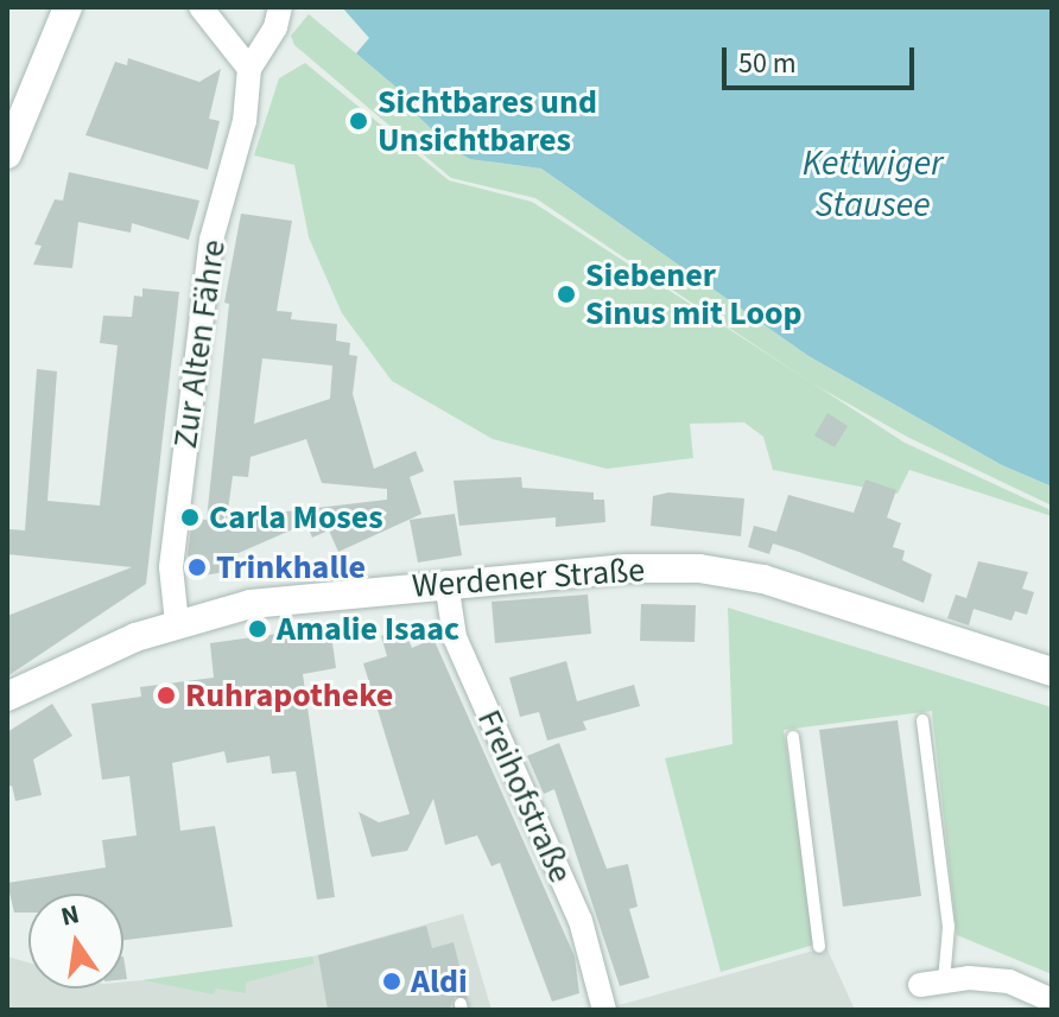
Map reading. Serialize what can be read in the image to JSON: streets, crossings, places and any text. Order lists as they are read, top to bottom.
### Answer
{
  "streets": {
    "main road": ["Werdener Straße"],
    "street": ["Zur Alten Fähre", "Freihofstraße"]
  },
  "crossings": [
    ["Zur Alten Fähre", "Werdener Straße"],
    ["Werdener Straße", "Freihofstraße"]
  ],
  "water": ["Kettwiger Stausee"],
  "places": [
    "Sichtbares und Unsichtbares",
    "Siebener Sinus mit Loop",
    "Carla Moses",
    "Trinkhalle",
    "Amalie Isaac",
    "Ruhrapotheke",
    "Aldi"
  ],
  "scale_bar": "50 m",
  "north": "top"
}
